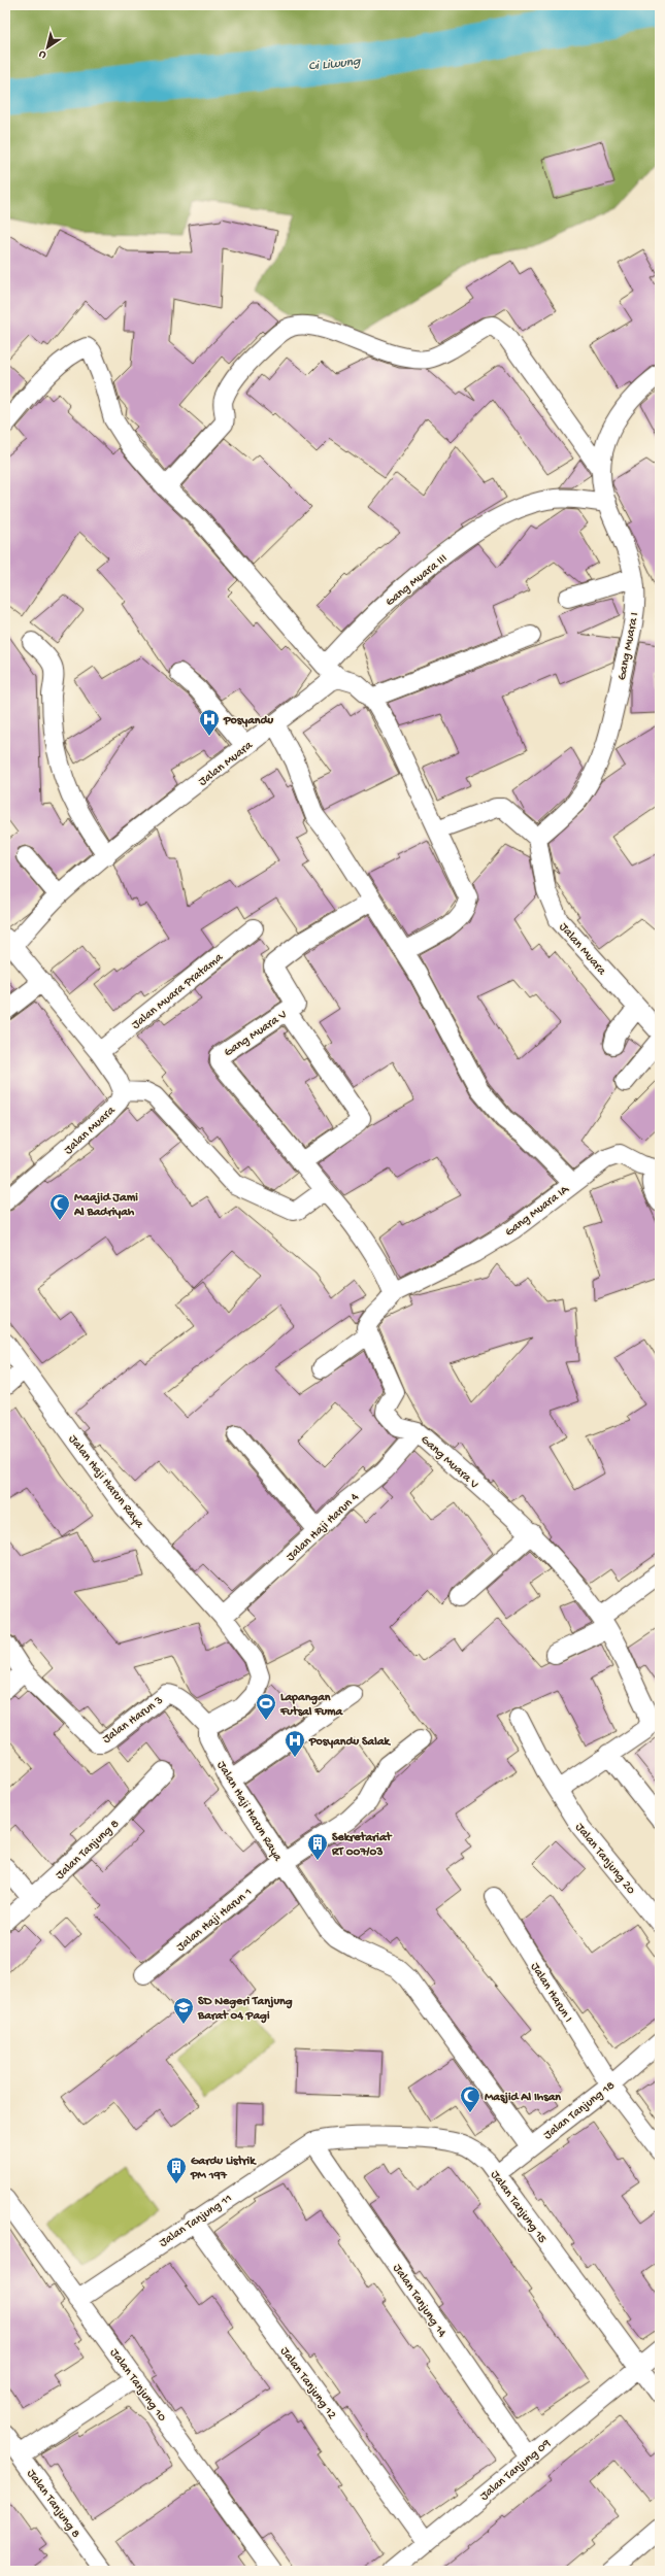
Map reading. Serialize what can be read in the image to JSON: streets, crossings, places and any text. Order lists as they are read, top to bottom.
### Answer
{
  "streets": {
    "street": [
      "Gang Muara III",
      "Gang Muara I",
      "Jalan Muara",
      "Jalan Muara Pratama",
      "Gang Muara V",
      "Gang Muara IA",
      "Jalan Haji Harun Raya",
      "Jalan Haji Harun 4",
      "Jalan Harun 3",
      "Jalan Tanjung 8",
      "Jalan Tanjung 20",
      "Jalan Haji Harun 1",
      "Jalan Harun I",
      "Jalan Tanjung 18",
      "Jalan Tanjung 15",
      "Jalan Tanjung 11",
      "Jalan Tanjung 14",
      "Jalan Tanjung 12",
      "Jalan Tanjung 10",
      "Jalan Tanjung 09"
    ]
  },
  "crossings": [
    ["Gang Muara III", "Gang Muara I"],
    ["Gang Muara I", "Jalan Muara"],
    ["Jalan Muara", "Jalan Muara Pratama"],
    ["Gang Muara V", "Gang Muara IA"],
    ["Gang Muara V", "Jalan Haji Harun 4"],
    ["Jalan Haji Harun Raya", "Jalan Haji Harun 4"],
    ["Jalan Haji Harun Raya", "Jalan Harun 3"],
    ["Jalan Haji Harun Raya", "Jalan Haji Harun 1"],
    ["Jalan Haji Harun Raya", "Jalan Tanjung 18"],
    ["Jalan Harun I", "Jalan Tanjung 18"],
    ["Jalan Tanjung 18", "Jalan Tanjung 15"],
    ["Jalan Tanjung 15", "Jalan Tanjung 11"],
    ["Jalan Tanjung 15", "Jalan Tanjung 14"],
    ["Jalan Tanjung 15", "Jalan Tanjung 09"],
    ["Jalan Tanjung 11", "Jalan Tanjung 14"],
    ["Jalan Tanjung 11", "Jalan Tanjung 12"],
    ["Jalan Tanjung 11", "Jalan Tanjung 10"],
    ["Jalan Tanjung 14", "Jalan Tanjung 09"],
    ["Jalan Tanjung 12", "Jalan Tanjung 09"]
  ],
  "water": ["Ci Liwung"],
  "places": {
    "hospital": ["Posyandu", "Posyandu Salak"],
    "mosque": ["Maajid Jami Al Badriyah", "Masjid Al Ihsan"],
    "sports": ["Lapangan Futsal Fuma"],
    "building": ["Sekretariat RT 007/03", "Gardu Listrik PM 197"],
    "school or university": ["SD Negeri Tanjung Barat 04 Pagi"]
  },
  "north": "bottom left"
}
